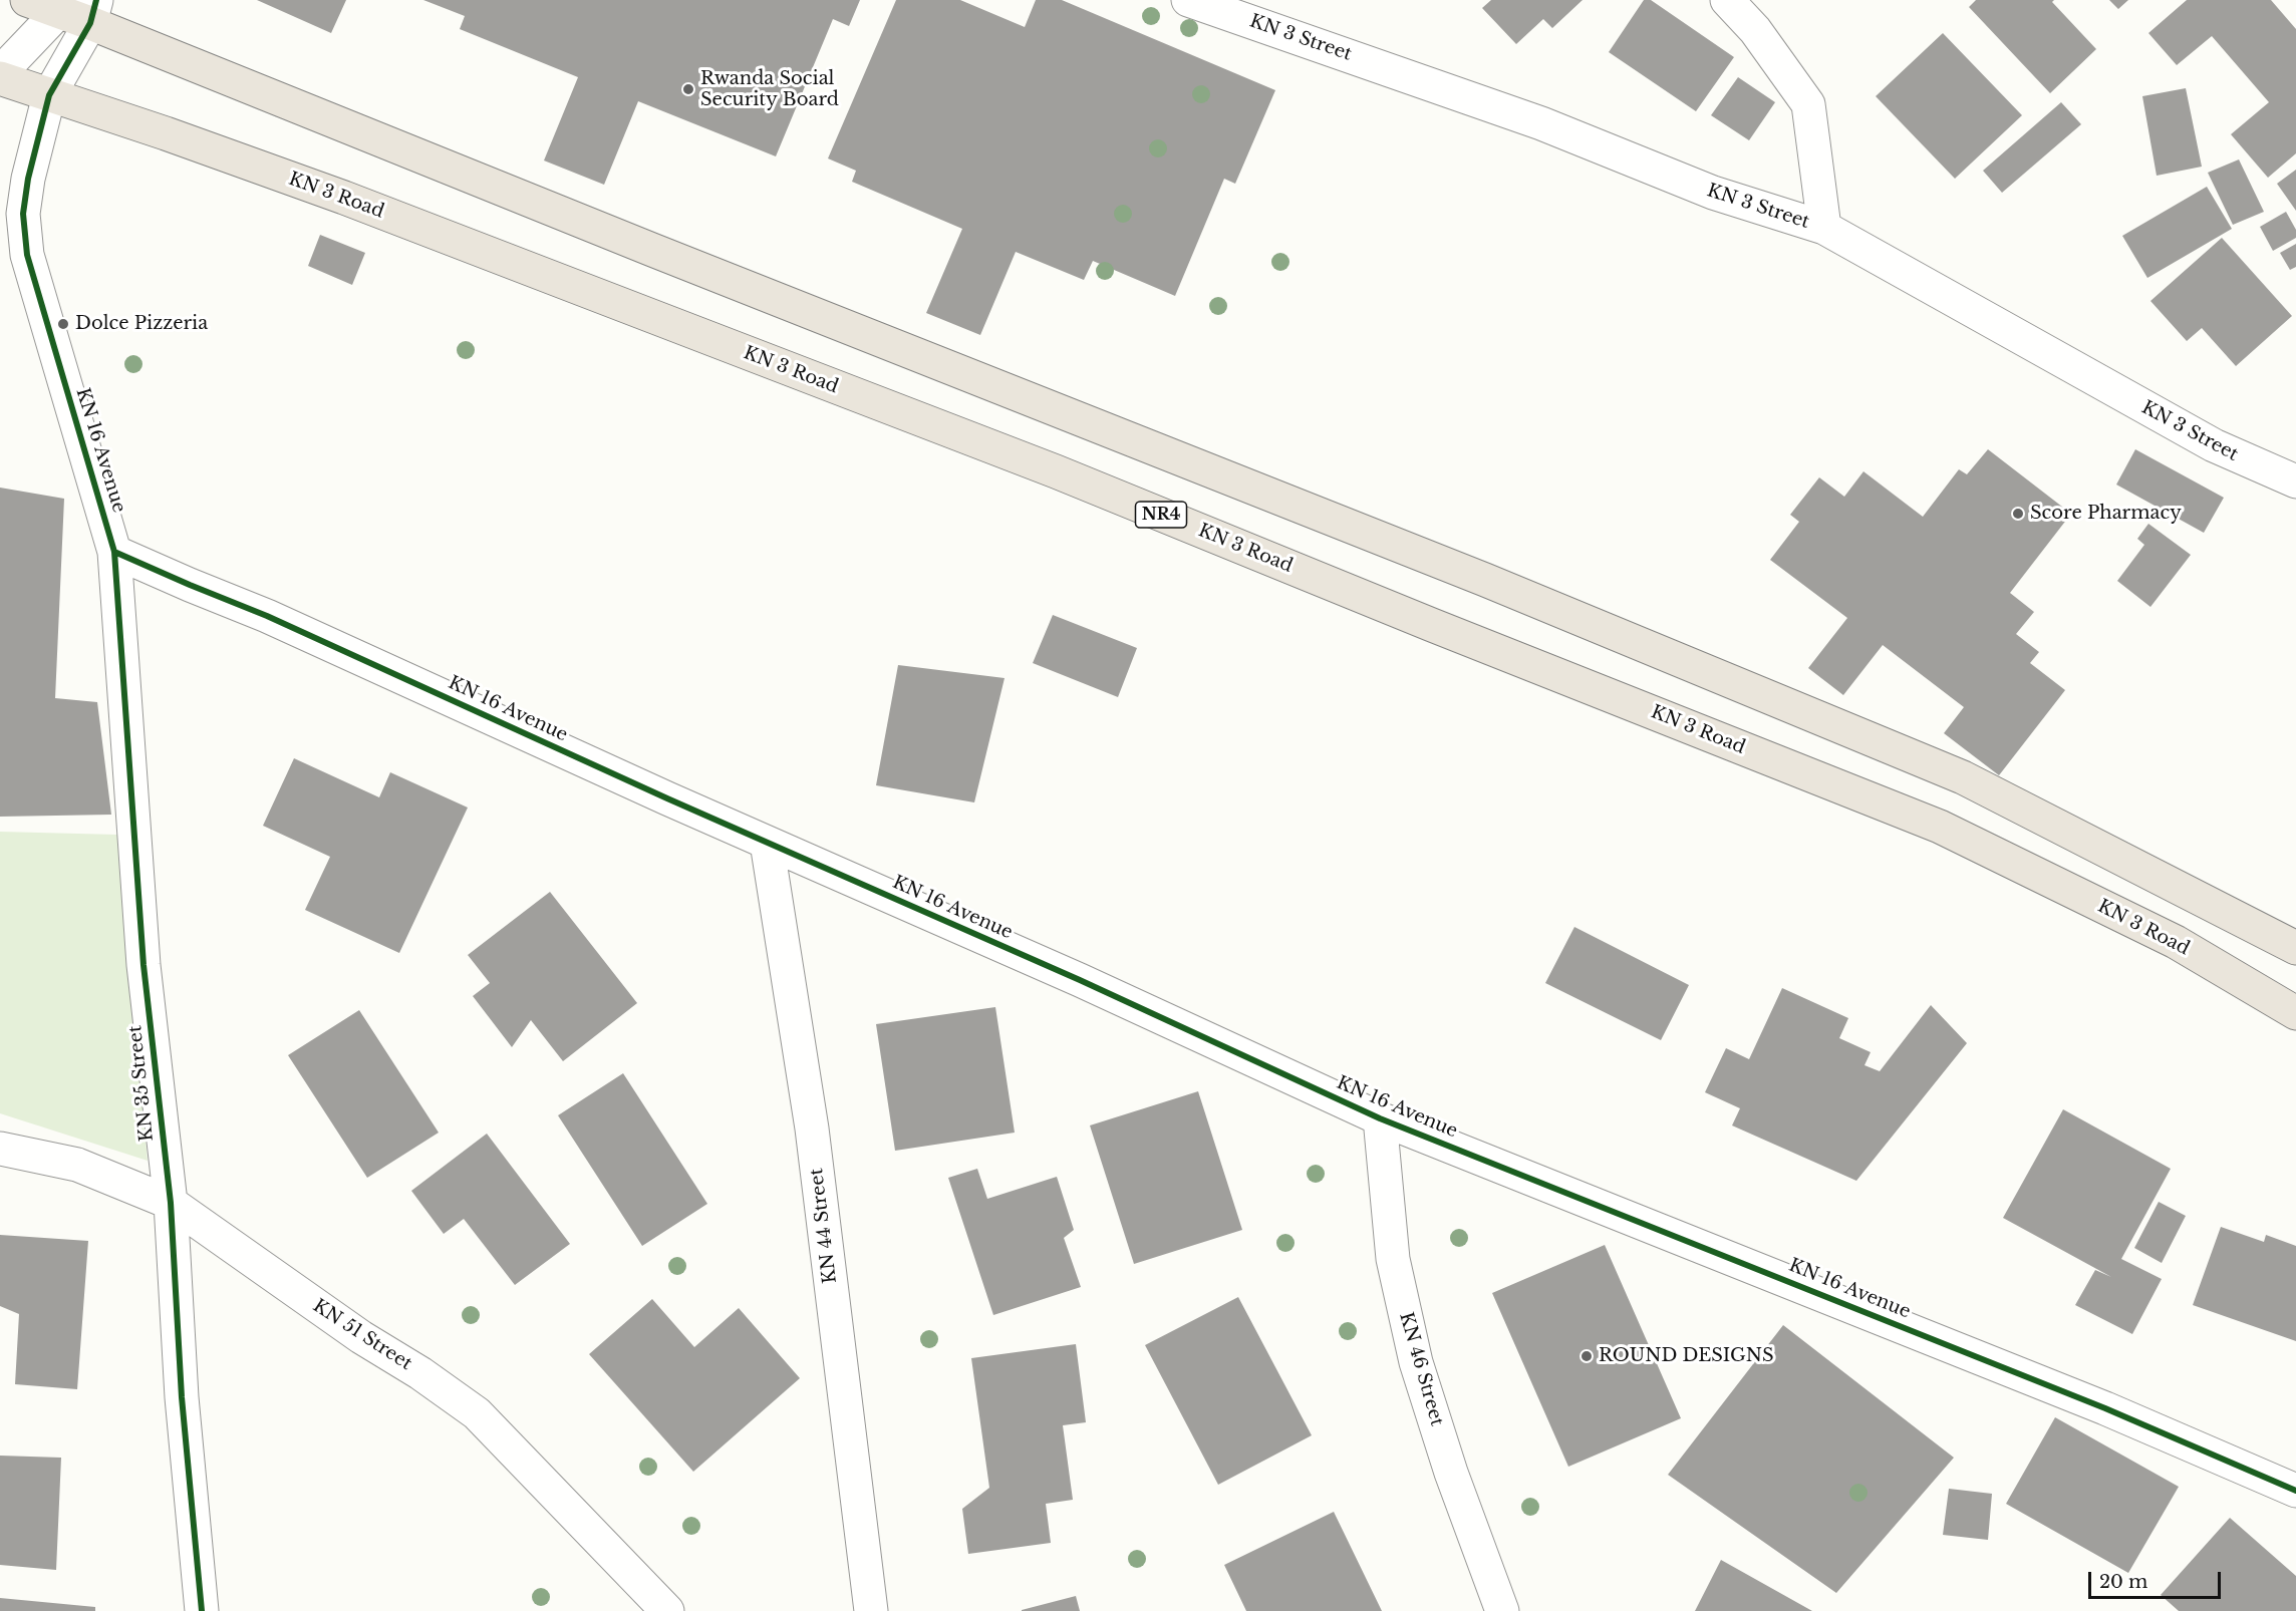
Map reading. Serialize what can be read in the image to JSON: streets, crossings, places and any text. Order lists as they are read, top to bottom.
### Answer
{
  "streets": {
    "highway": ["KN 3 Road", "NR4"],
    "street": [
      "KN 3 Street",
      "KN 16 Avenue",
      "KN 35 Street",
      "KN 44 Street",
      "KN 51 Street",
      "KN 46 Street"
    ]
  },
  "crossings": [
    ["KN 3 Road", "KN 16 Avenue"],
    ["KN 16 Avenue", "KN 35 Street"],
    ["KN 16 Avenue", "KN 44 Street"],
    ["KN 16 Avenue", "KN 46 Street"],
    ["KN 35 Street", "KN 51 Street"]
  ],
  "places": [
    "Rwanda Social Security Board",
    "Dolce Pizzeria",
    "Score Pharmacy",
    "ROUND DESIGNS"
  ],
  "scale_bar": "20 m"
}
